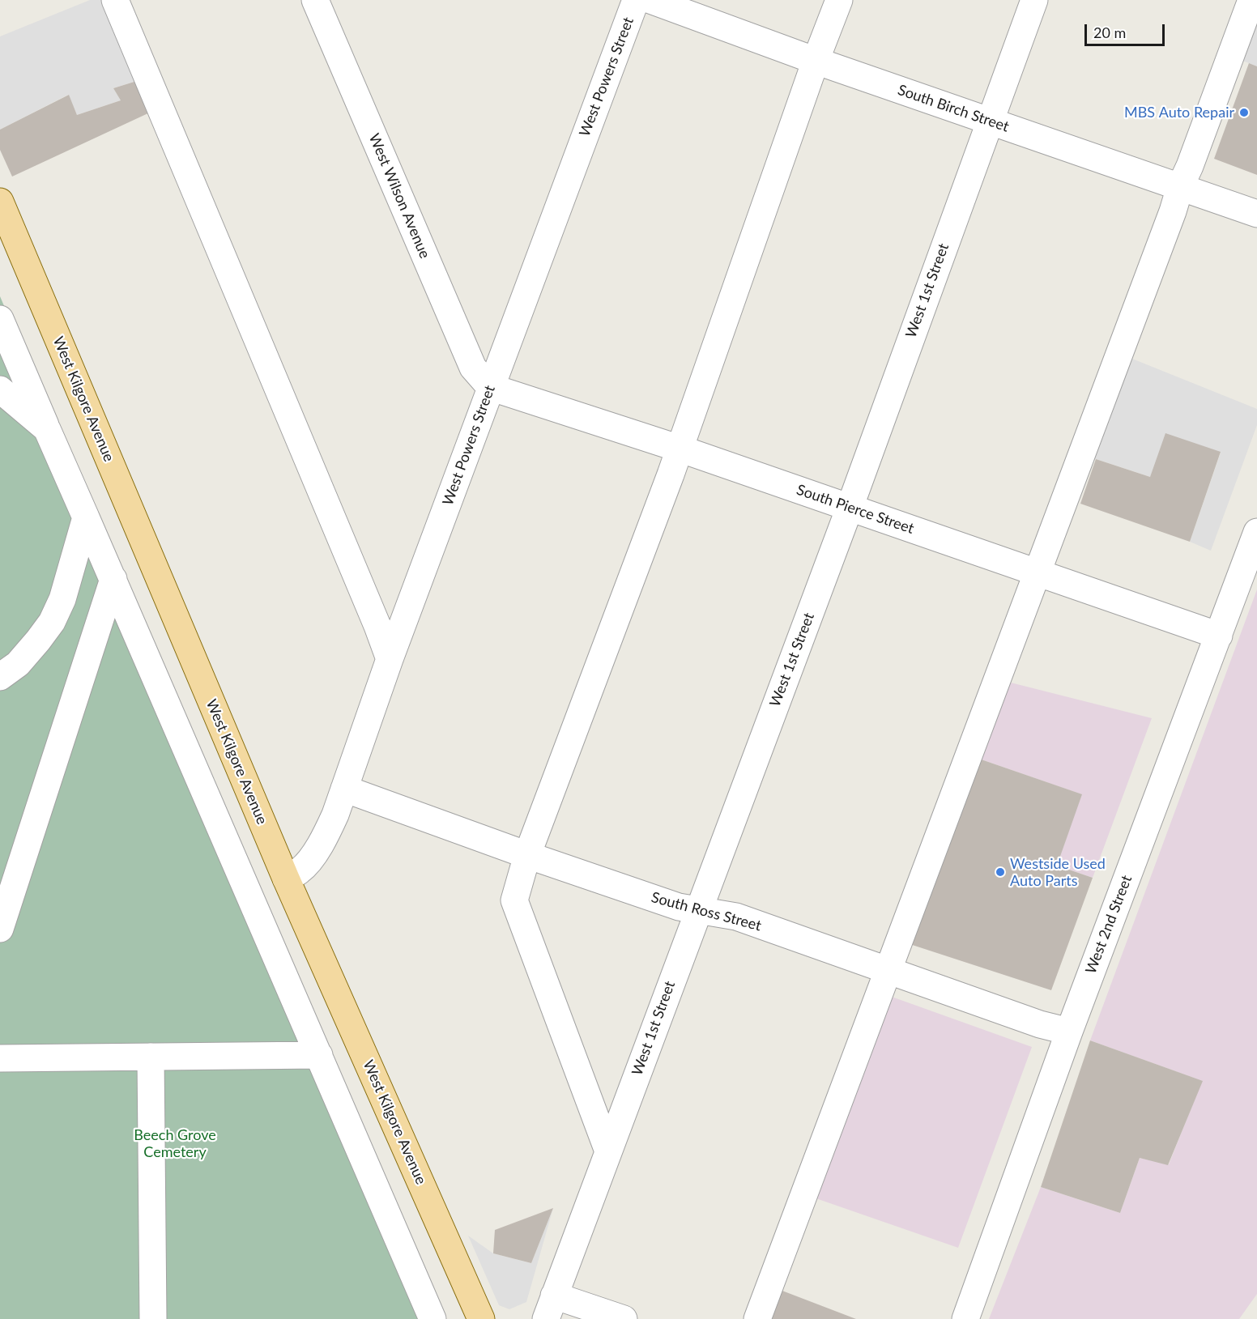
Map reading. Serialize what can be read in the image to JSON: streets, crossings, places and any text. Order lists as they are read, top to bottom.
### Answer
{
  "streets": {
    "main road": ["West Kilgore Avenue"],
    "street": [
      "West Powers Street",
      "South Birch Street",
      "West Wilson Avenue",
      "West 1st Street",
      "South Pierce Street",
      "South Ross Street",
      "West 2nd Street"
    ]
  },
  "crossings": [
    ["West Powers Street", "West Wilson Avenue"],
    ["West Powers Street", "West Kilgore Avenue"],
    ["West Powers Street", "South Pierce Street"],
    ["West Powers Street", "South Ross Street"],
    ["South Birch Street", "West 1st Street"],
    ["West Wilson Avenue", "South Pierce Street"],
    ["West 1st Street", "South Pierce Street"],
    ["West 1st Street", "South Ross Street"],
    ["South Pierce Street", "West 2nd Street"],
    ["South Ross Street", "West 2nd Street"]
  ],
  "parks": ["Beech Grove Cemetery"],
  "places": ["MBS Auto Repair", "Westside Used Auto Parts"],
  "scale_bar": "20 m"
}
